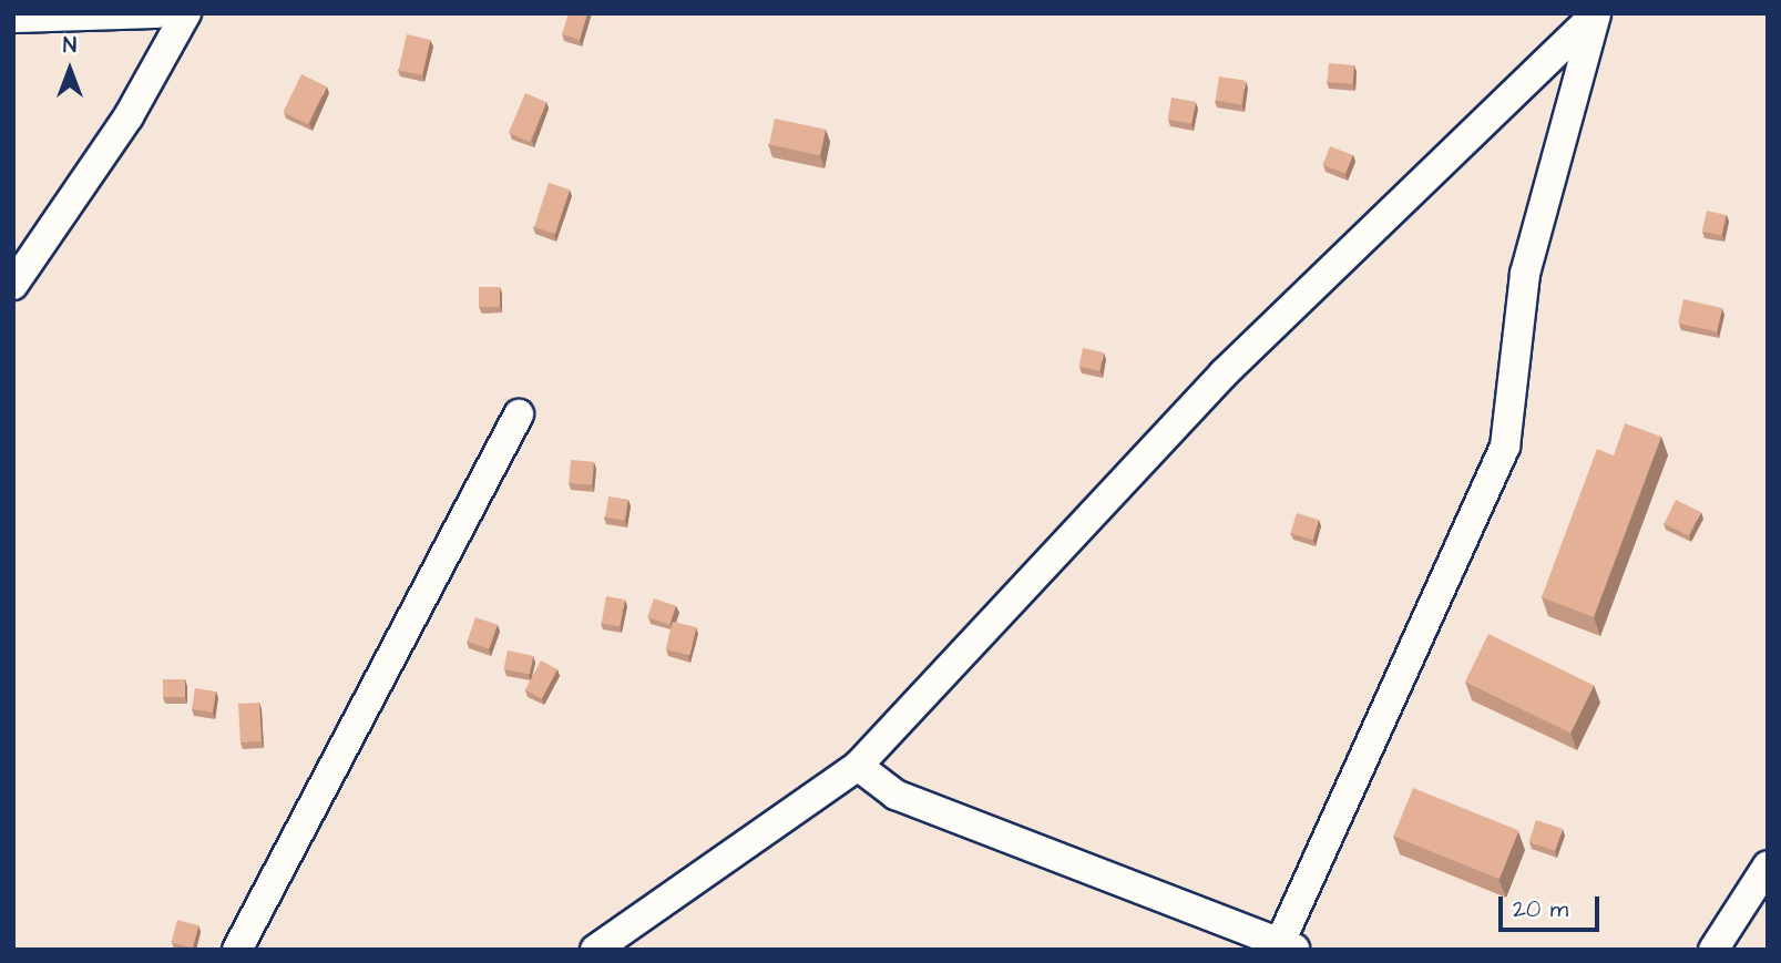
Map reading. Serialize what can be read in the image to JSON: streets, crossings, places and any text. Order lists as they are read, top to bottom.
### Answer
{
  "scale_bar": "20 m",
  "north": "top"
}
